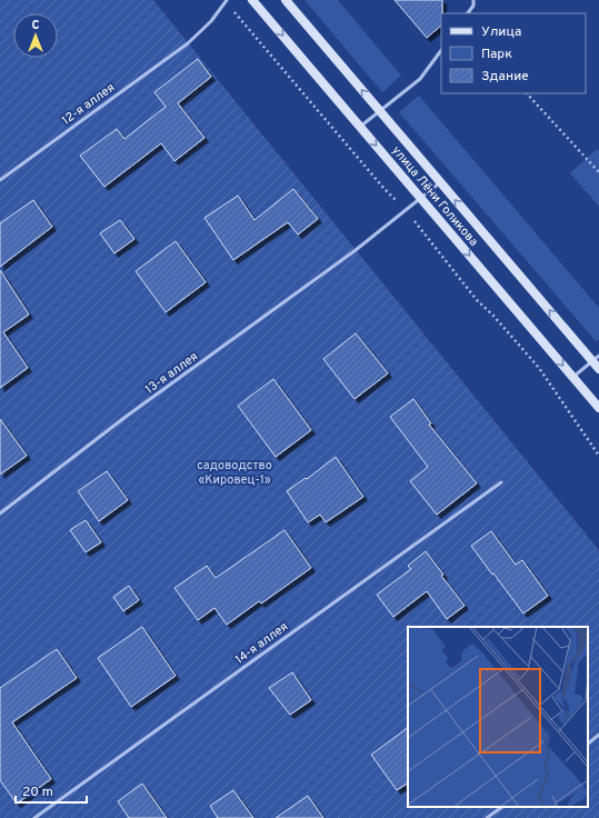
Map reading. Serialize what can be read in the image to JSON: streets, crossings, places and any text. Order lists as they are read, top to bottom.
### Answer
{
  "streets": {
    "street": ["улица Лёни Голикова"],
    "lane": ["12-я аллея", "13-я аллея", "14-я аллея"]
  },
  "crossings": [
    ["улица Лёни Голикова", "13-я аллея"]
  ],
  "parks": ["садоводство «Кировец-1»"],
  "legend": ["Улица", "Парк", "Здание"],
  "scale_bar": "20 m",
  "north": "top"
}
